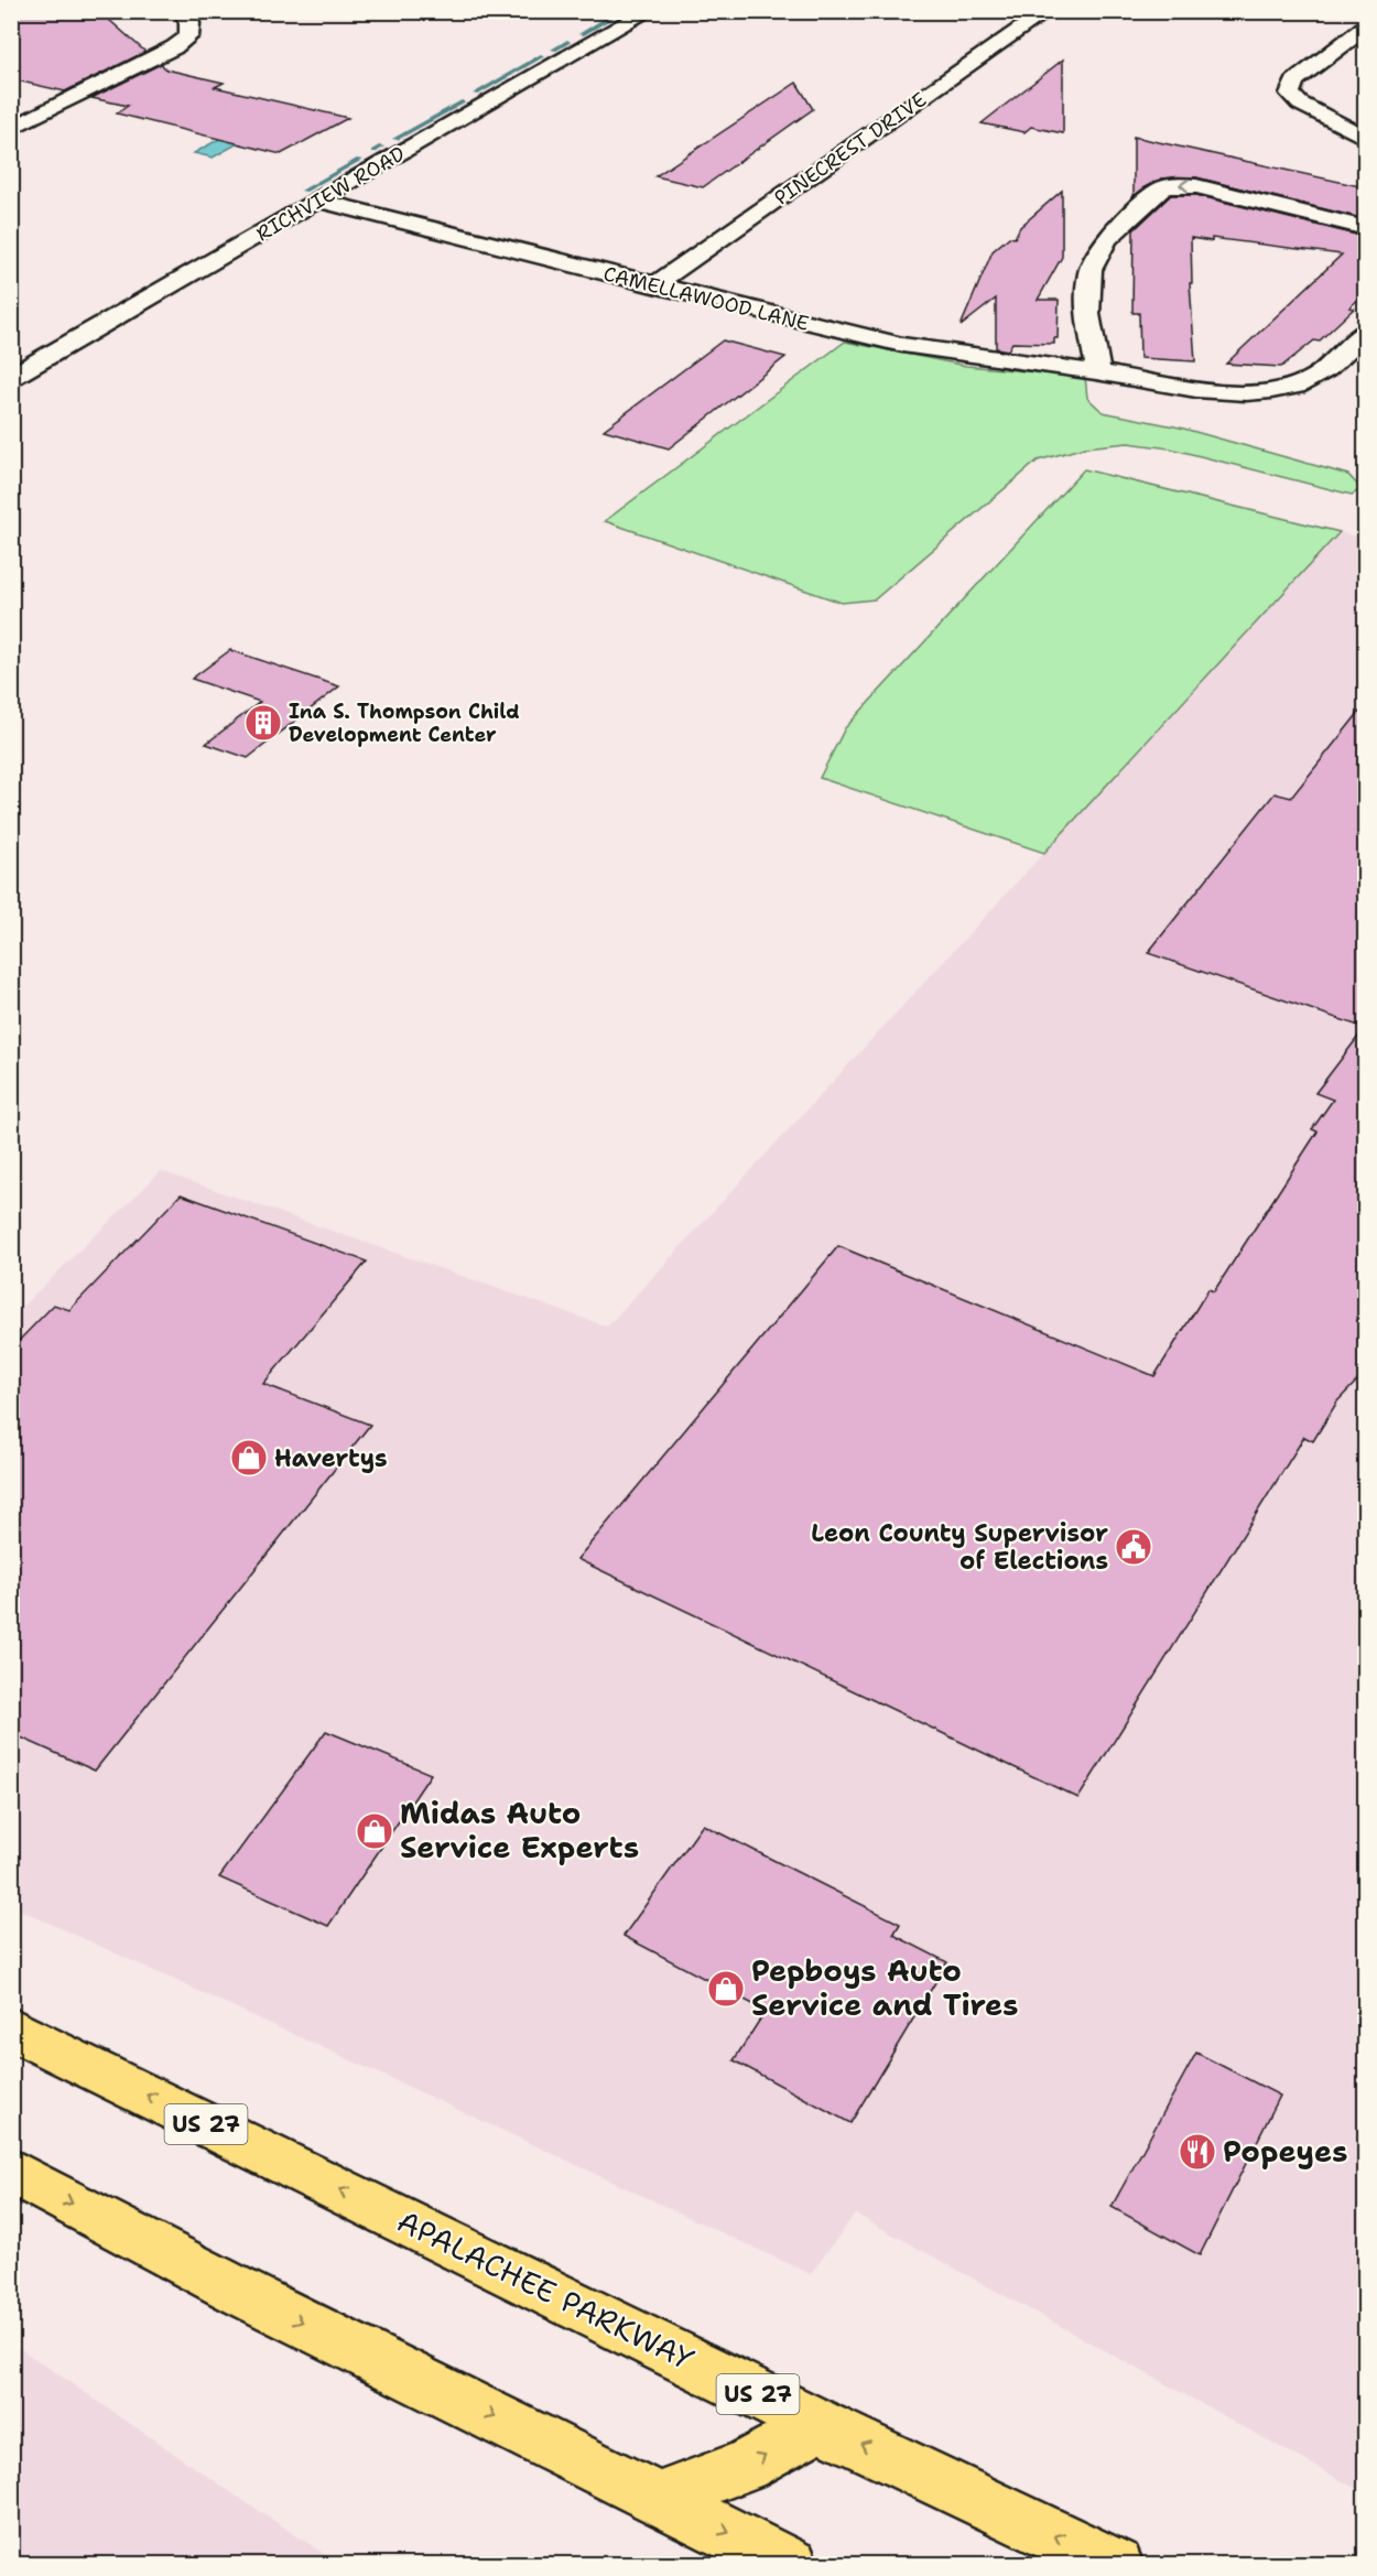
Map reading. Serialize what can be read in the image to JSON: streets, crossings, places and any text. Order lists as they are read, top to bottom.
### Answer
{
  "streets": {
    "main road": ["US 27", "APALACHEE PARKWAY"],
    "street": ["PINECREST DRIVE", "RICHVIEW ROAD", "CAMELLAWOOD LANE"]
  },
  "crossings": [
    ["PINECREST DRIVE", "CAMELLAWOOD LANE"],
    ["RICHVIEW ROAD", "CAMELLAWOOD LANE"]
  ],
  "places": {
    "building": ["Ina S. Thompson Child Development Center"],
    "shop": ["Havertys", "Midas Auto Service Experts", "Pepboys Auto Service and Tires"],
    "public building": ["Leon County Supervisor of Elections"],
    "restaurant": ["Popeyes"]
  }
}
